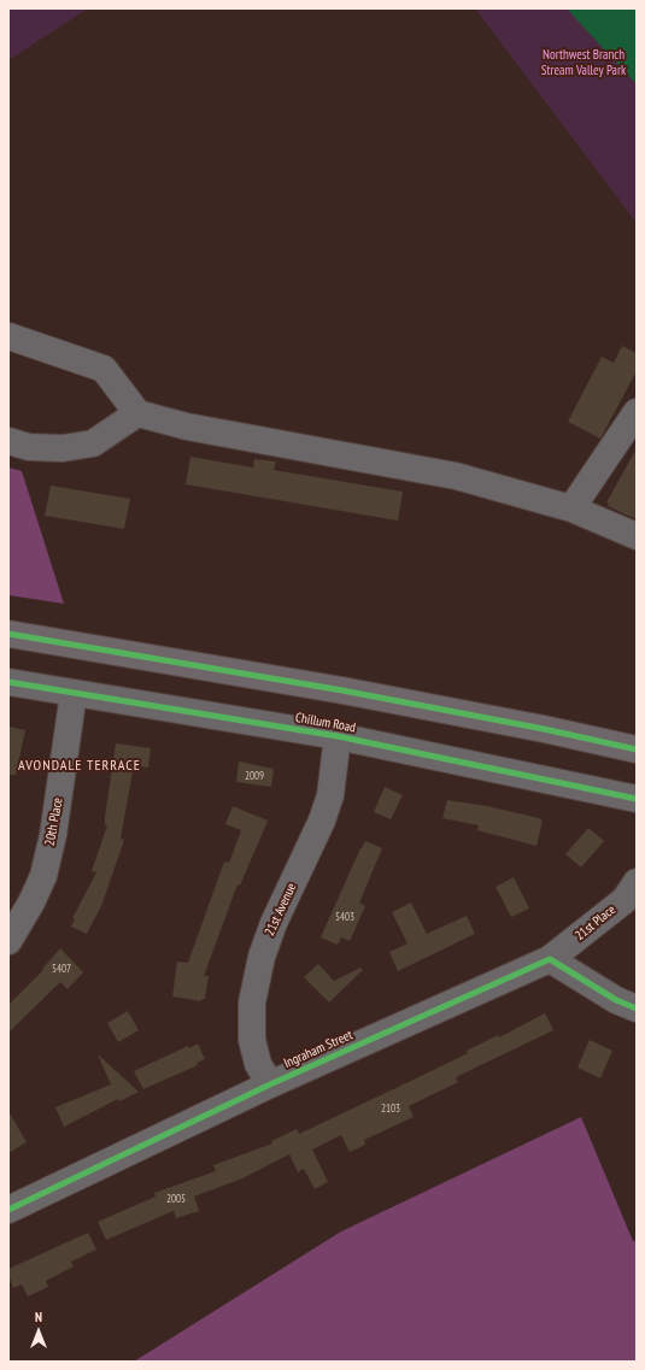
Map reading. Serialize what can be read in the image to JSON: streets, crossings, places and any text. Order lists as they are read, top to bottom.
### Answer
{
  "streets": {
    "street": [
      "Chillum Road",
      "20th Place",
      "21st Avenue",
      "21st Place",
      "Ingraham Street"
    ]
  },
  "crossings": [
    ["Chillum Road", "20th Place"],
    ["Chillum Road", "21st Avenue"],
    ["21st Avenue", "Ingraham Street"],
    ["21st Place", "Ingraham Street"]
  ],
  "districts": ["AVONDALE TERRACE"],
  "parks": ["Northwest Branch Stream Valley Park"],
  "house_numbers": [
    "2009",
    "5403",
    "5407",
    "2103",
    "2005"
  ],
  "north": "top"
}
